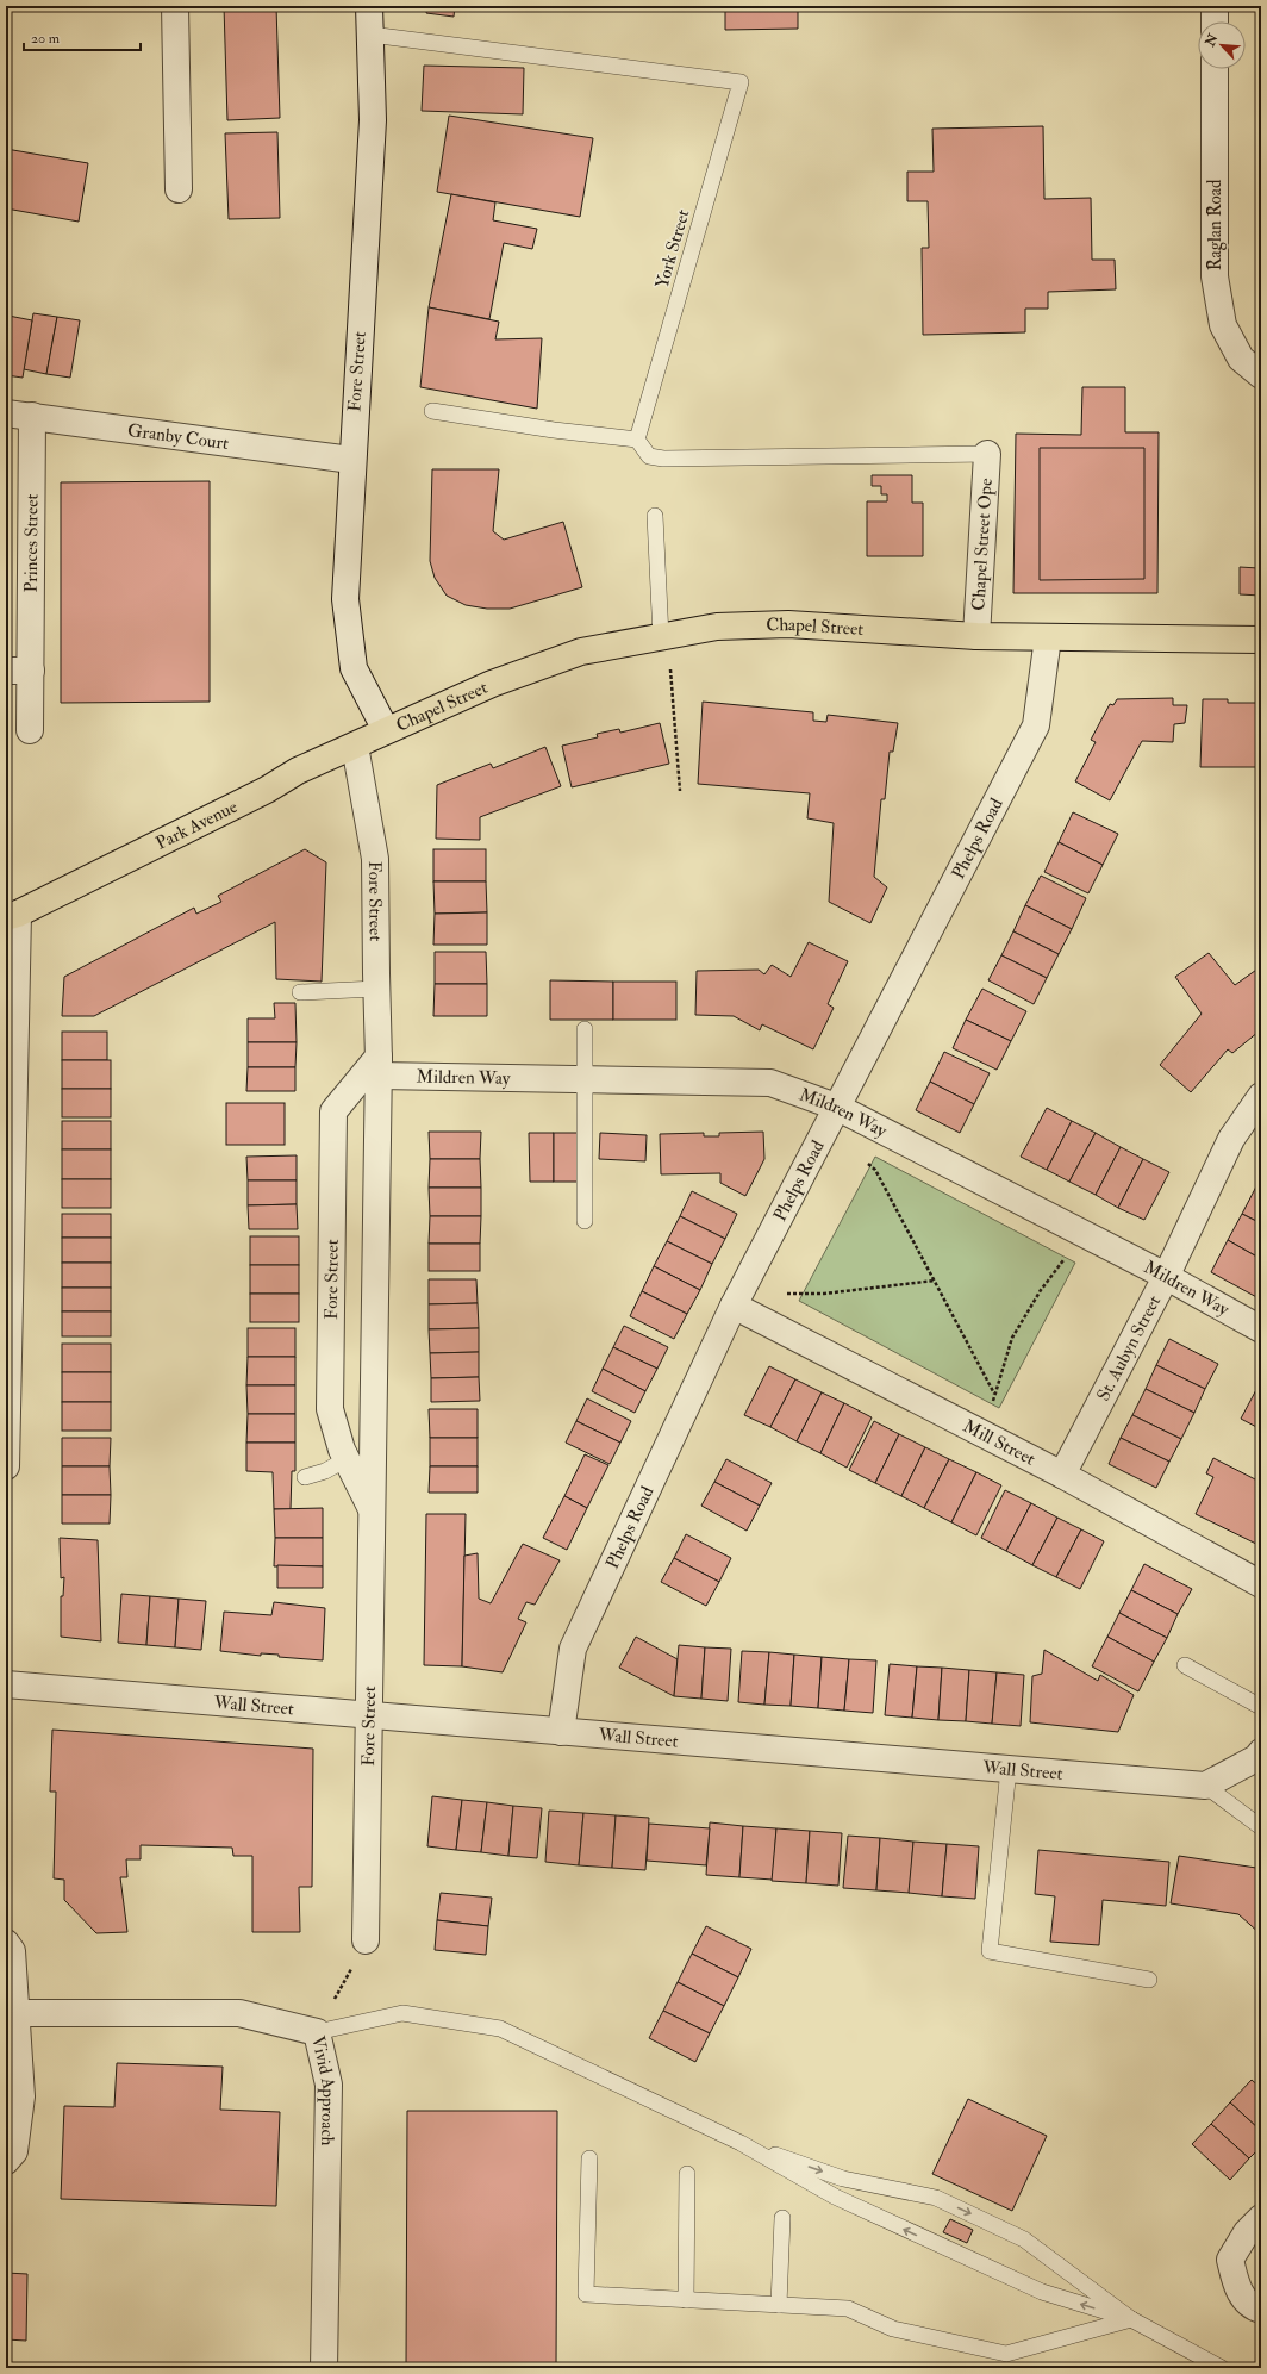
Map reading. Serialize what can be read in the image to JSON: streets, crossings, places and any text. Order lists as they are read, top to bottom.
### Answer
{
  "streets": {
    "main road": ["Chapel Street", "Park Avenue"],
    "street": [
      "Raglan Road",
      "Fore Street",
      "Granby Court",
      "Princes Street",
      "Chapel Street Ope",
      "Phelps Road",
      "Mildren Way",
      "St. Aubyn Street",
      "Mill Street",
      "Wall Street",
      "Vivid Approach"
    ],
    "lane": ["York Street"]
  },
  "crossings": [
    ["York Street", "Fore Street"],
    ["Fore Street", "Granby Court"],
    ["Fore Street", "Chapel Street"],
    ["Fore Street", "Park Avenue"],
    ["Fore Street", "Mildren Way"],
    ["Fore Street", "Wall Street"],
    ["Granby Court", "Princes Street"],
    ["Chapel Street Ope", "Chapel Street"],
    ["Chapel Street", "Park Avenue"],
    ["Chapel Street", "Phelps Road"],
    ["Phelps Road", "Mildren Way"],
    ["Phelps Road", "Mill Street"],
    ["Phelps Road", "Wall Street"],
    ["Mildren Way", "St. Aubyn Street"],
    ["St. Aubyn Street", "Mill Street"]
  ],
  "scale_bar": "20 m",
  "north": "top left"
}
